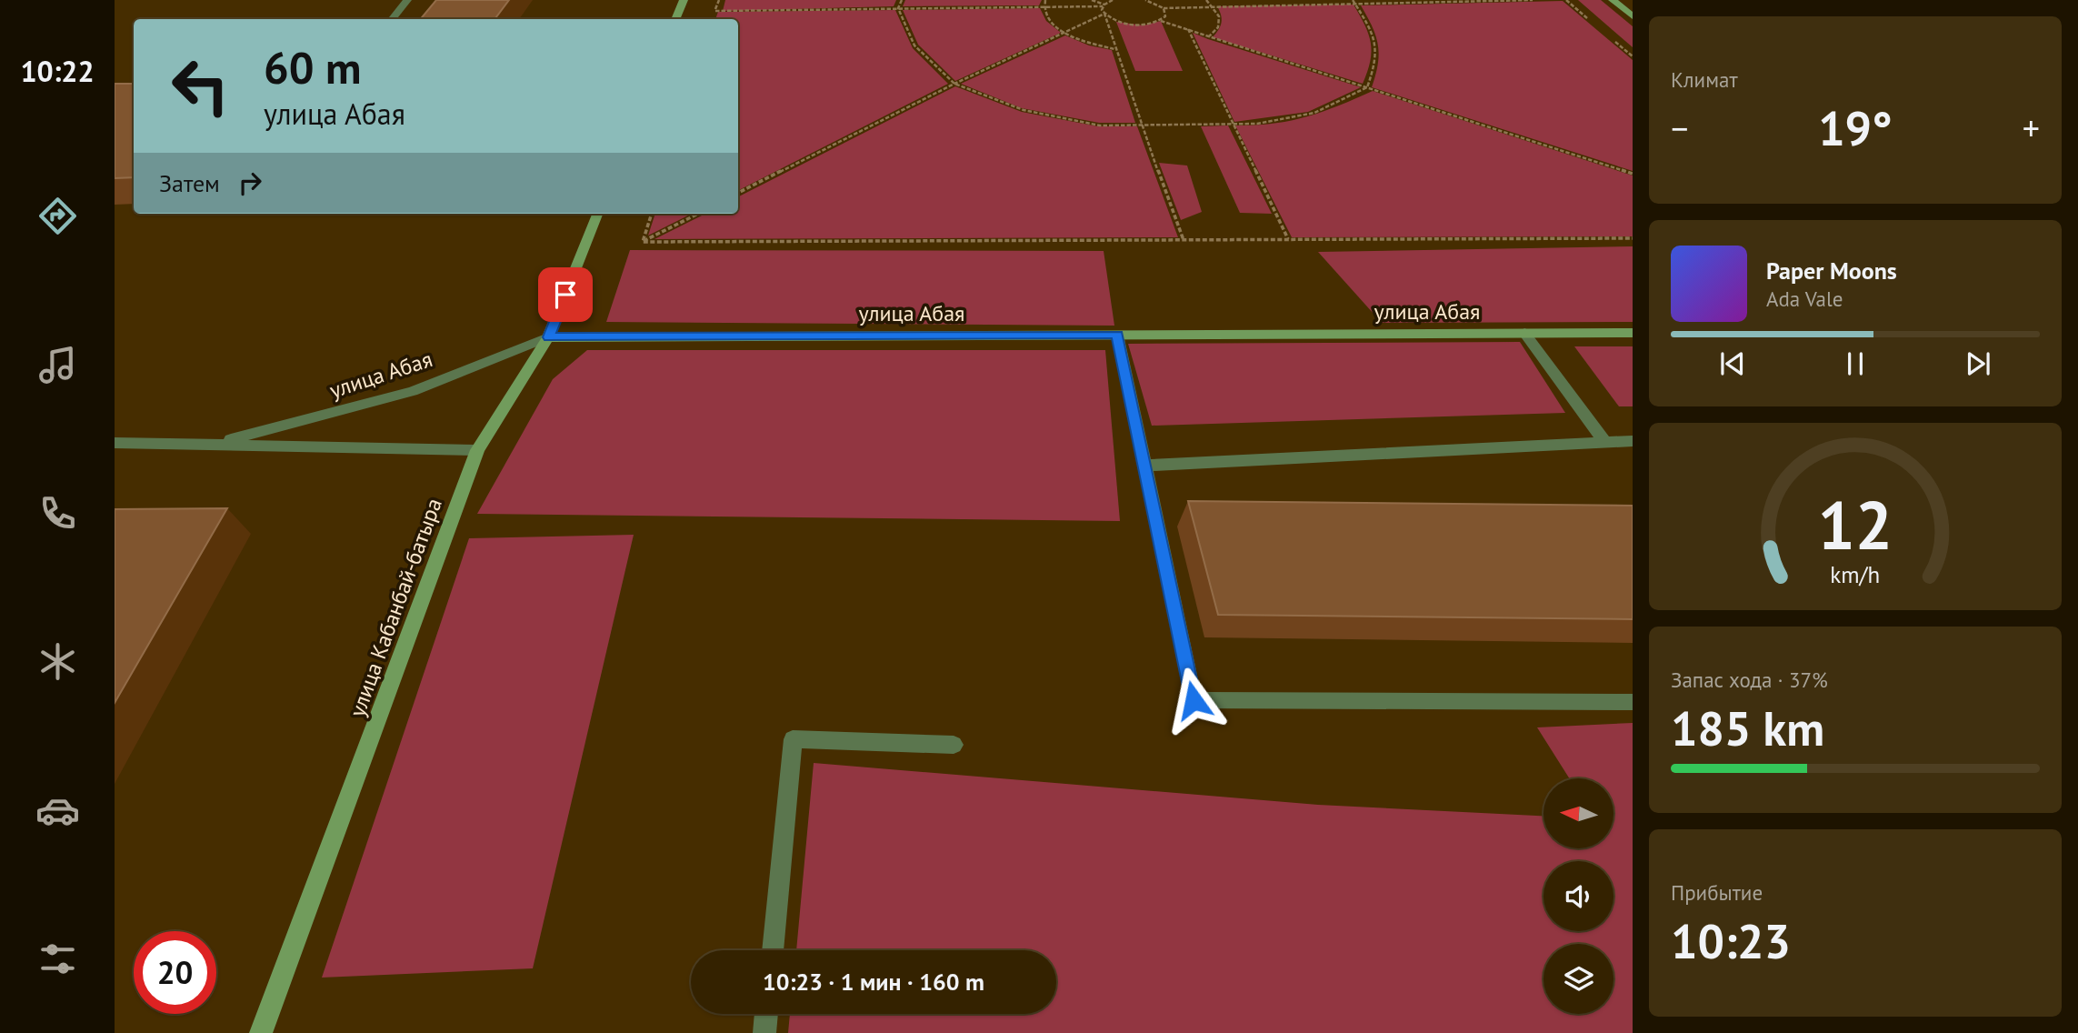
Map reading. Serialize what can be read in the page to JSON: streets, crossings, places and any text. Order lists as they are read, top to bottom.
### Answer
{
  "streets": {
    "main road": ["улица Абая", "улица Кабанбай-батыра"]
  },
  "crossings": [
    ["улица Абая", "улица Кабанбай-батыра"]
  ],
  "north": "left",
  "page": {
    "tabs": "10:22",
    "tile": [
      "Климат",
      ["Запас хода · 37%", "185 km"],
      ["Прибытие", "10:23"]
    ],
    "turn": ["60 m", "улица Абая"],
    "heat": ["−", "19°", "+"],
    "then": "Затем",
    "song": ["Paper Moons", "Ada Vale"],
    "limit": "20",
    "trip": "10:23 · 1 мин · 160 m",
    "gauge": ["12", "km/h"]
  }
}
